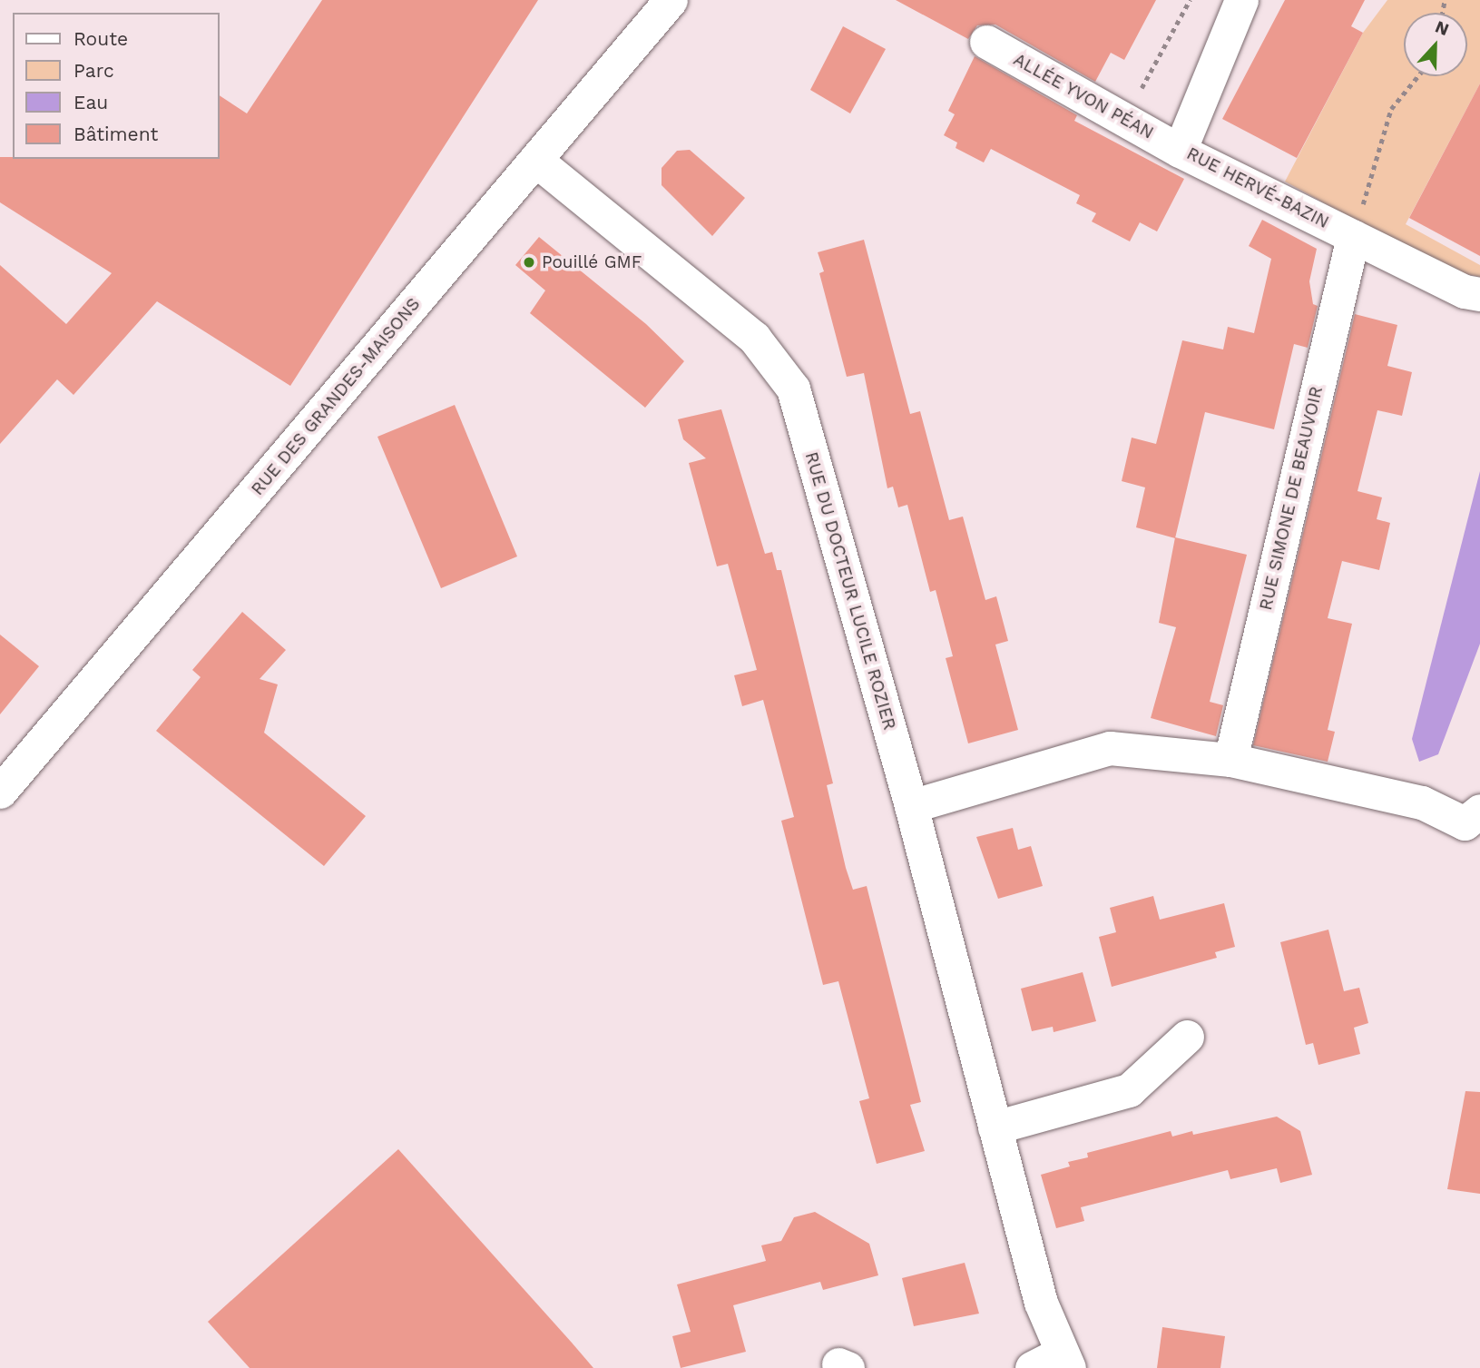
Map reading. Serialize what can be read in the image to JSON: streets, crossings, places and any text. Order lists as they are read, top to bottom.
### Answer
{
  "streets": {
    "street": [
      "ALLÉE YVON PÉAN",
      "RUE HERVÉ-BAZIN",
      "RUE DES GRANDES-MAISONS",
      "RUE SIMONE DE BEAUVOIR",
      "RUE DU DOCTEUR LUCILE ROZIER"
    ]
  },
  "crossings": [
    ["ALLÉE YVON PÉAN", "RUE HERVÉ-BAZIN"],
    ["RUE HERVÉ-BAZIN", "RUE SIMONE DE BEAUVOIR"],
    ["RUE DES GRANDES-MAISONS", "RUE DU DOCTEUR LUCILE ROZIER"]
  ],
  "places": ["Pouillé GMF"],
  "legend": [
    "Route",
    "Parc",
    "Eau",
    "Bâtiment"
  ],
  "north": "top"
}
